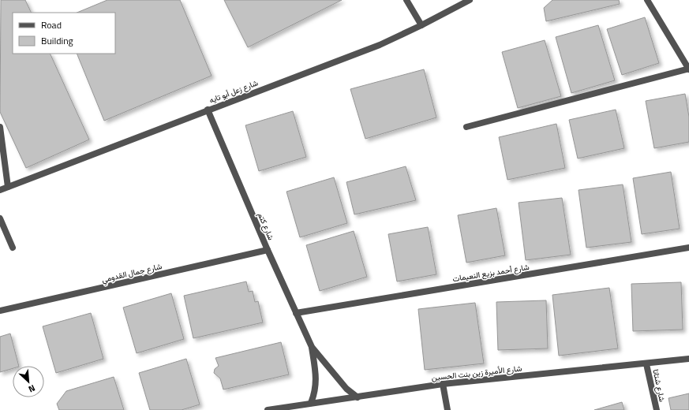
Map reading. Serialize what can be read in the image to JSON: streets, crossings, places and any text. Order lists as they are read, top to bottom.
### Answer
{
  "streets": {
    "street": [
      "شارع زعل أبو تايه",
      "شارع كتم",
      "شارع جمال القدومي",
      "شارع أحمد بزيع النعيمات",
      "شارع الأميرة زين بنت الحسين",
      "شارع شتانا"
    ]
  },
  "crossings": [
    ["شارع زعل أبو تايه", "شارع كتم"],
    ["شارع كتم", "شارع جمال القدومي"],
    ["شارع كتم", "شارع أحمد بزيع النعيمات"],
    ["شارع كتم", "شارع الأميرة زين بنت الحسين"],
    ["شارع الأميرة زين بنت الحسين", "شارع شتانا"]
  ],
  "legend": ["Road", "Building"],
  "north": "bottom right"
}
